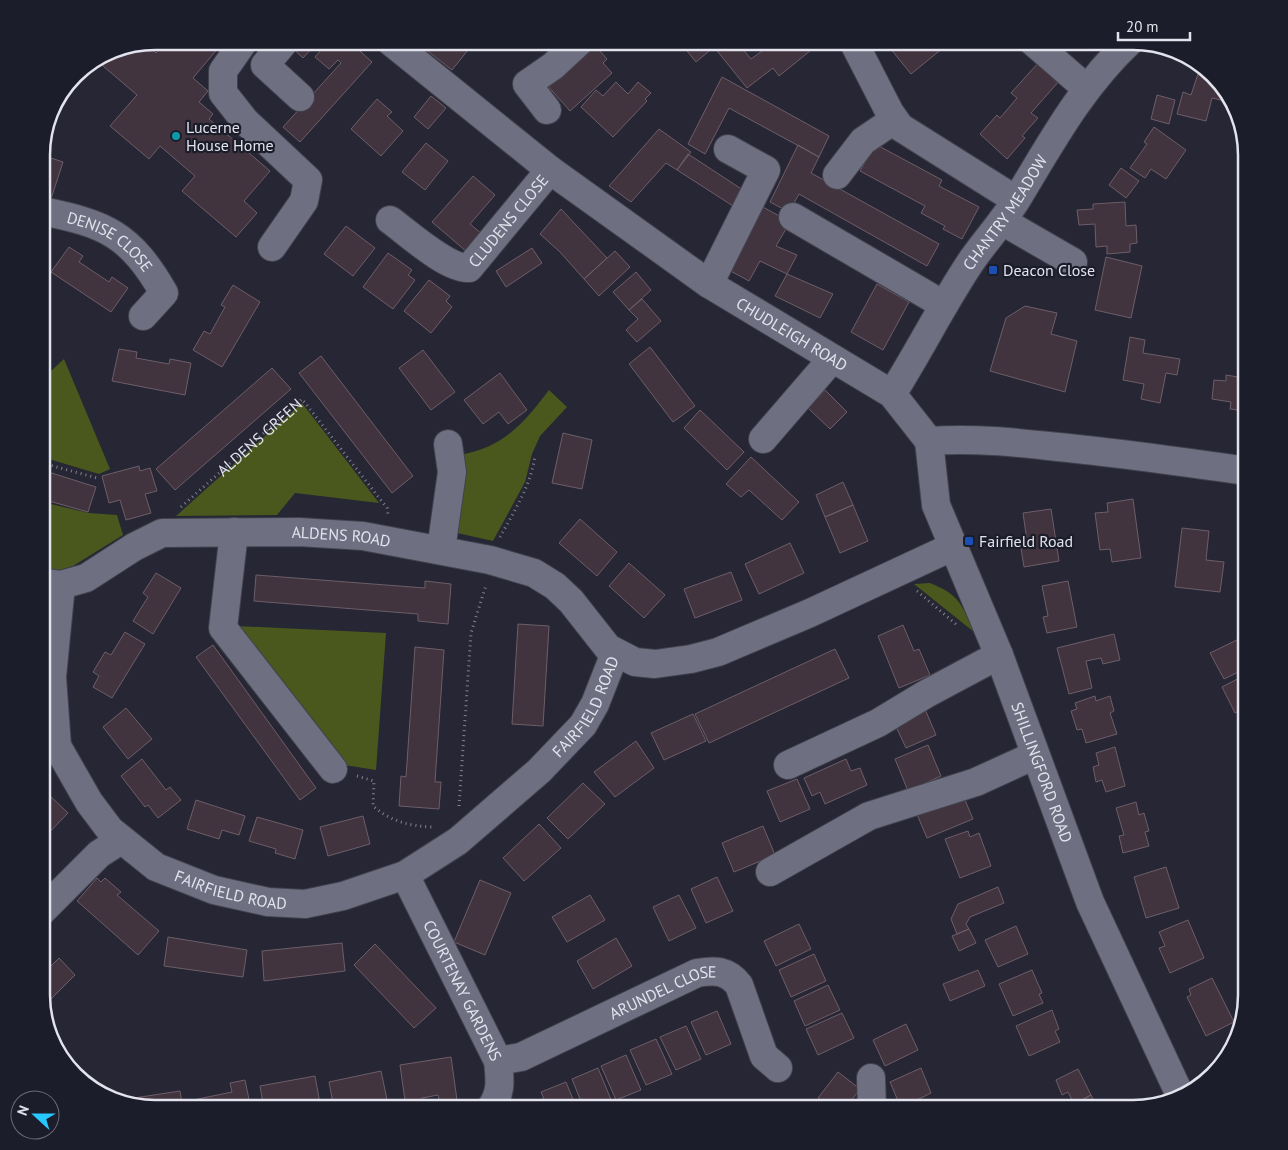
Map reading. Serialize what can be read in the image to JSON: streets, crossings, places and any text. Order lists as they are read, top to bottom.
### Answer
{
  "streets": {
    "street": [
      "CHANTRY MEADOW",
      "CLUDENS CLOSE",
      "DENISE CLOSE",
      "CHUDLEIGH ROAD",
      "ALDENS ROAD",
      "FAIRFIELD ROAD",
      "SHILLINGFORD ROAD",
      "COURTENAY GARDENS",
      "ARUNDEL CLOSE"
    ],
    "path": ["ALDENS GREEN"]
  },
  "crossings": [
    ["CHANTRY MEADOW", "CHUDLEIGH ROAD"],
    ["CLUDENS CLOSE", "CHUDLEIGH ROAD"],
    ["CHUDLEIGH ROAD", "SHILLINGFORD ROAD"],
    ["ALDENS GREEN", "ALDENS ROAD"],
    ["ALDENS ROAD", "FAIRFIELD ROAD"],
    ["FAIRFIELD ROAD", "SHILLINGFORD ROAD"],
    ["FAIRFIELD ROAD", "COURTENAY GARDENS"],
    ["COURTENAY GARDENS", "ARUNDEL CLOSE"]
  ],
  "places": {
    "other": ["Lucerne House Home"],
    "transit": ["Deacon Close", "Fairfield Road"]
  },
  "scale_bar": "20 m",
  "north": "left"
}
